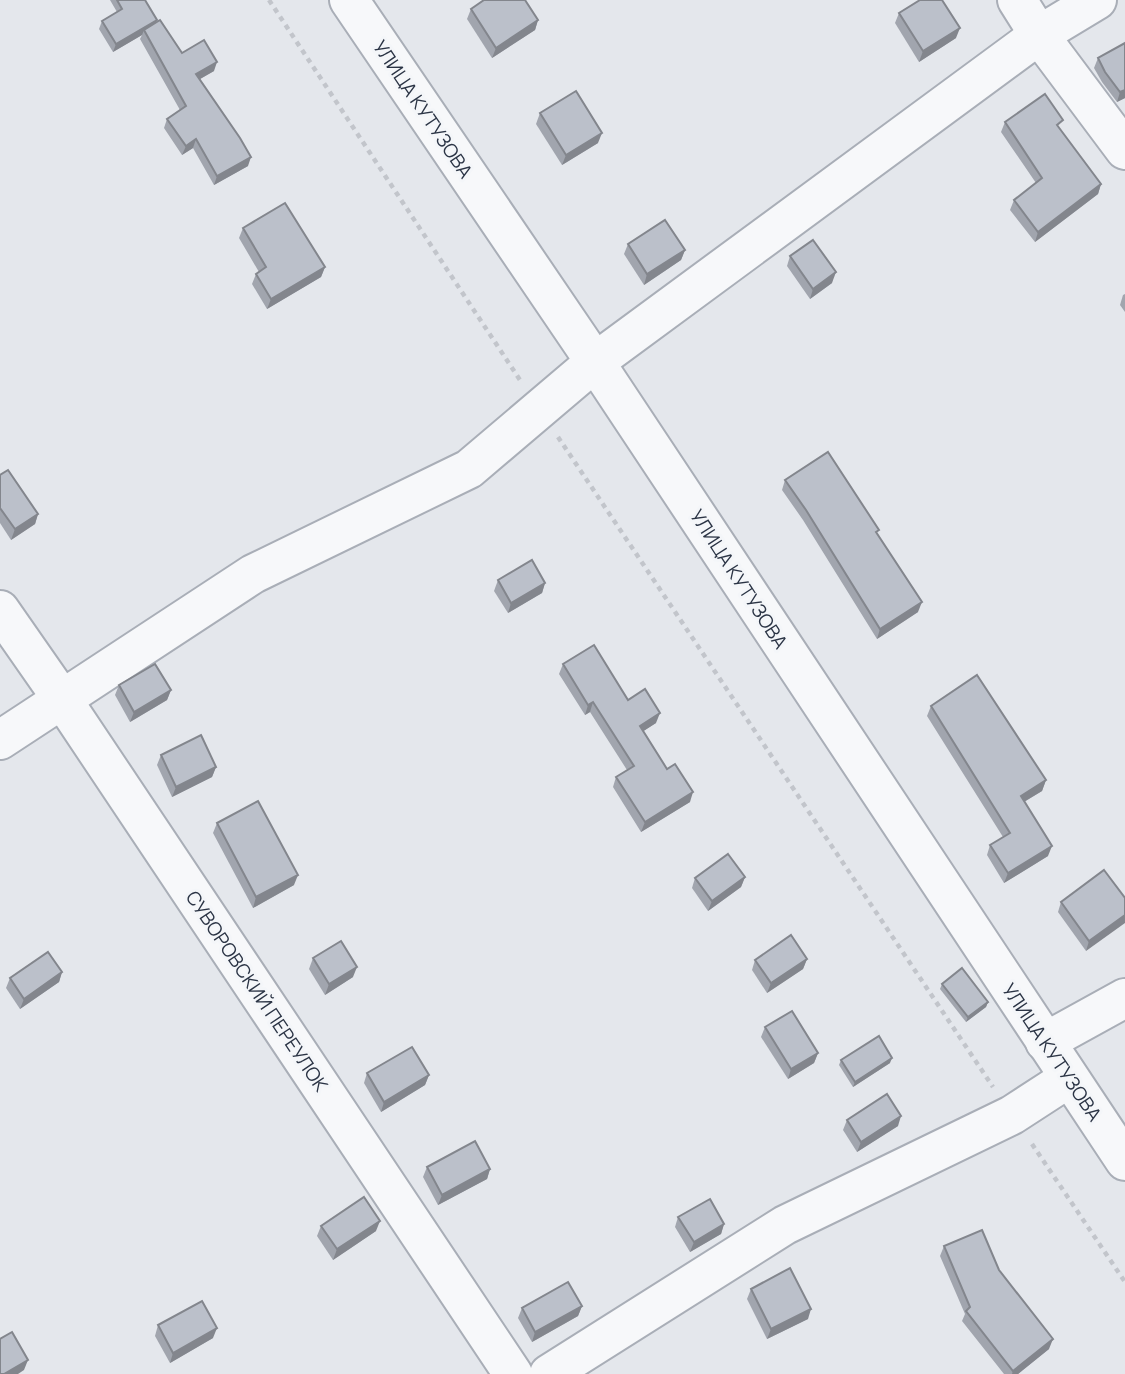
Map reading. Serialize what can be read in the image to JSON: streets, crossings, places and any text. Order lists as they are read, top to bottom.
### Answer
{
  "streets": {
    "street": ["УЛИЦА КУТУЗОВА", "СУВОРОВСКИЙ ПЕРЕУЛОК"]
  }
}
